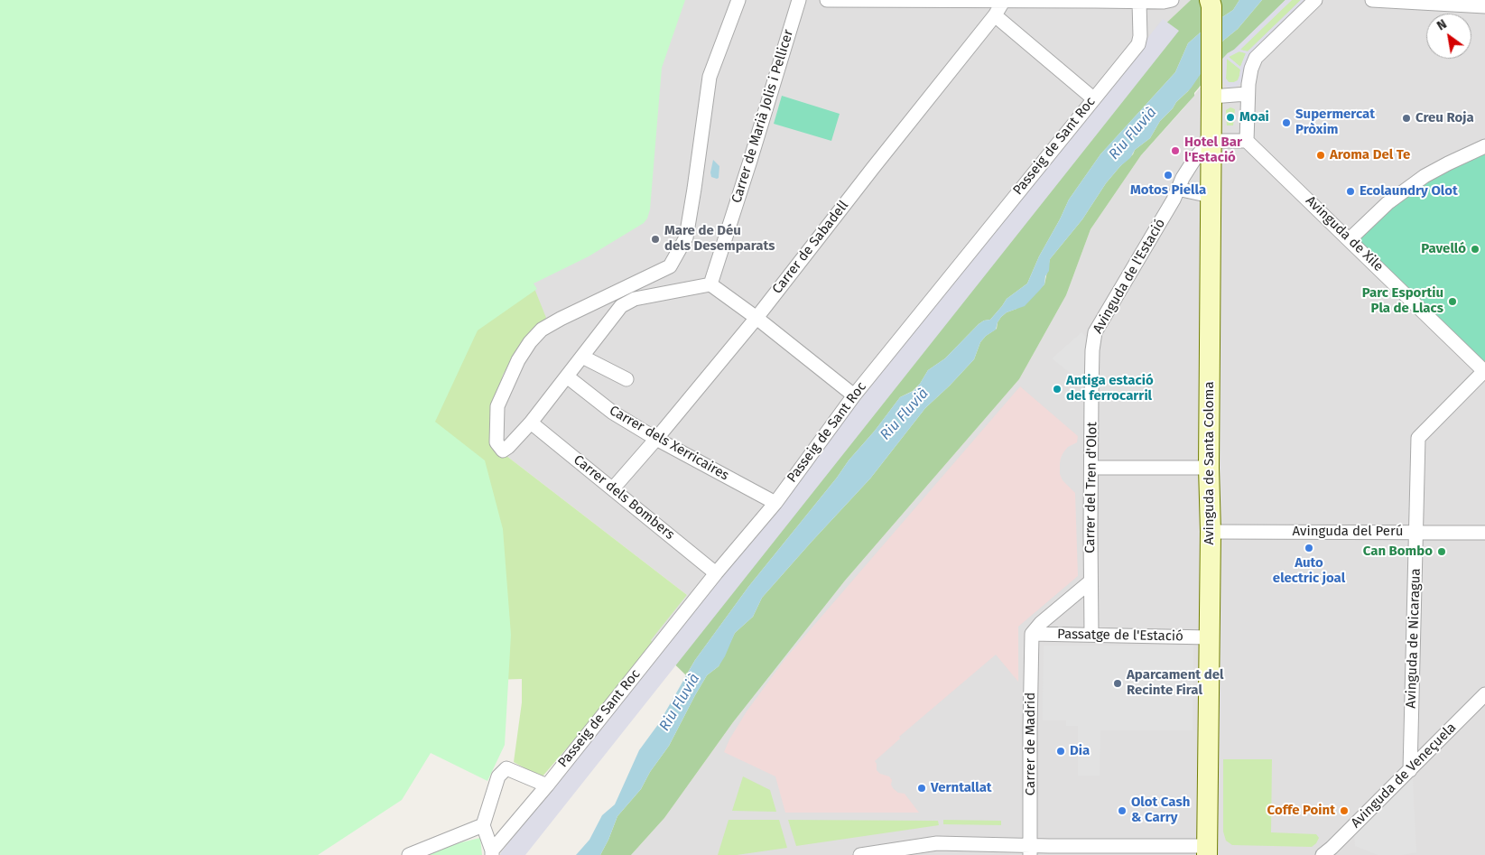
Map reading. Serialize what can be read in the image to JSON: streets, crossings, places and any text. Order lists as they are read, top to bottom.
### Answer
{
  "streets": {
    "main road": ["Avinguda de Santa Coloma"],
    "street": [
      "Carrer de Marià Jolis i Pellicer",
      "Passeig de Sant Roc",
      "Avinguda de Xile",
      "Carrer de Sabadell",
      "Avinguda de l'Estació",
      "Carrer dels Xerricaires",
      "Carrer del Tren d'Olot",
      "Carrer dels Bombers",
      "Avinguda del Perú",
      "Passatge de l'Estació",
      "Avinguda de Nicaragua",
      "Carrer de Madrid",
      "Avinguda de Veneçuela"
    ]
  },
  "crossings": [
    ["Passeig de Sant Roc", "Carrer dels Xerricaires"],
    ["Passeig de Sant Roc", "Carrer dels Bombers"],
    ["Avinguda de Xile", "Avinguda de Nicaragua"],
    ["Carrer de Sabadell", "Carrer dels Xerricaires"],
    ["Carrer de Sabadell", "Carrer dels Bombers"],
    ["Avinguda de l'Estació", "Avinguda de Santa Coloma"],
    ["Avinguda de l'Estació", "Carrer del Tren d'Olot"],
    ["Avinguda de Santa Coloma", "Avinguda del Perú"],
    ["Avinguda de Santa Coloma", "Passatge de l'Estació"],
    ["Carrer del Tren d'Olot", "Passatge de l'Estació"],
    ["Avinguda del Perú", "Avinguda de Nicaragua"],
    ["Passatge de l'Estació", "Carrer de Madrid"],
    ["Avinguda de Nicaragua", "Avinguda de Veneçuela"]
  ],
  "water": ["Riu Fluvià"],
  "places": [
    "Moai",
    "Creu Roja",
    "Supermercat Pròxim",
    "Hotel Bar l'Estació",
    "Aroma Del Te",
    "Motos Piella",
    "Ecolaundry Olot",
    "Mare de Déu dels Desemparats",
    "Pavelló",
    "Parc Esportiu Pla de Llacs",
    "Antiga estació del ferrocarril",
    "Auto electric joal",
    "Can Bombo",
    "Aparcament del Recinte Firal",
    "Dia",
    "Verntallat",
    "Olot Cash & Carry",
    "Coffe Point"
  ],
  "north": "top left"
}
